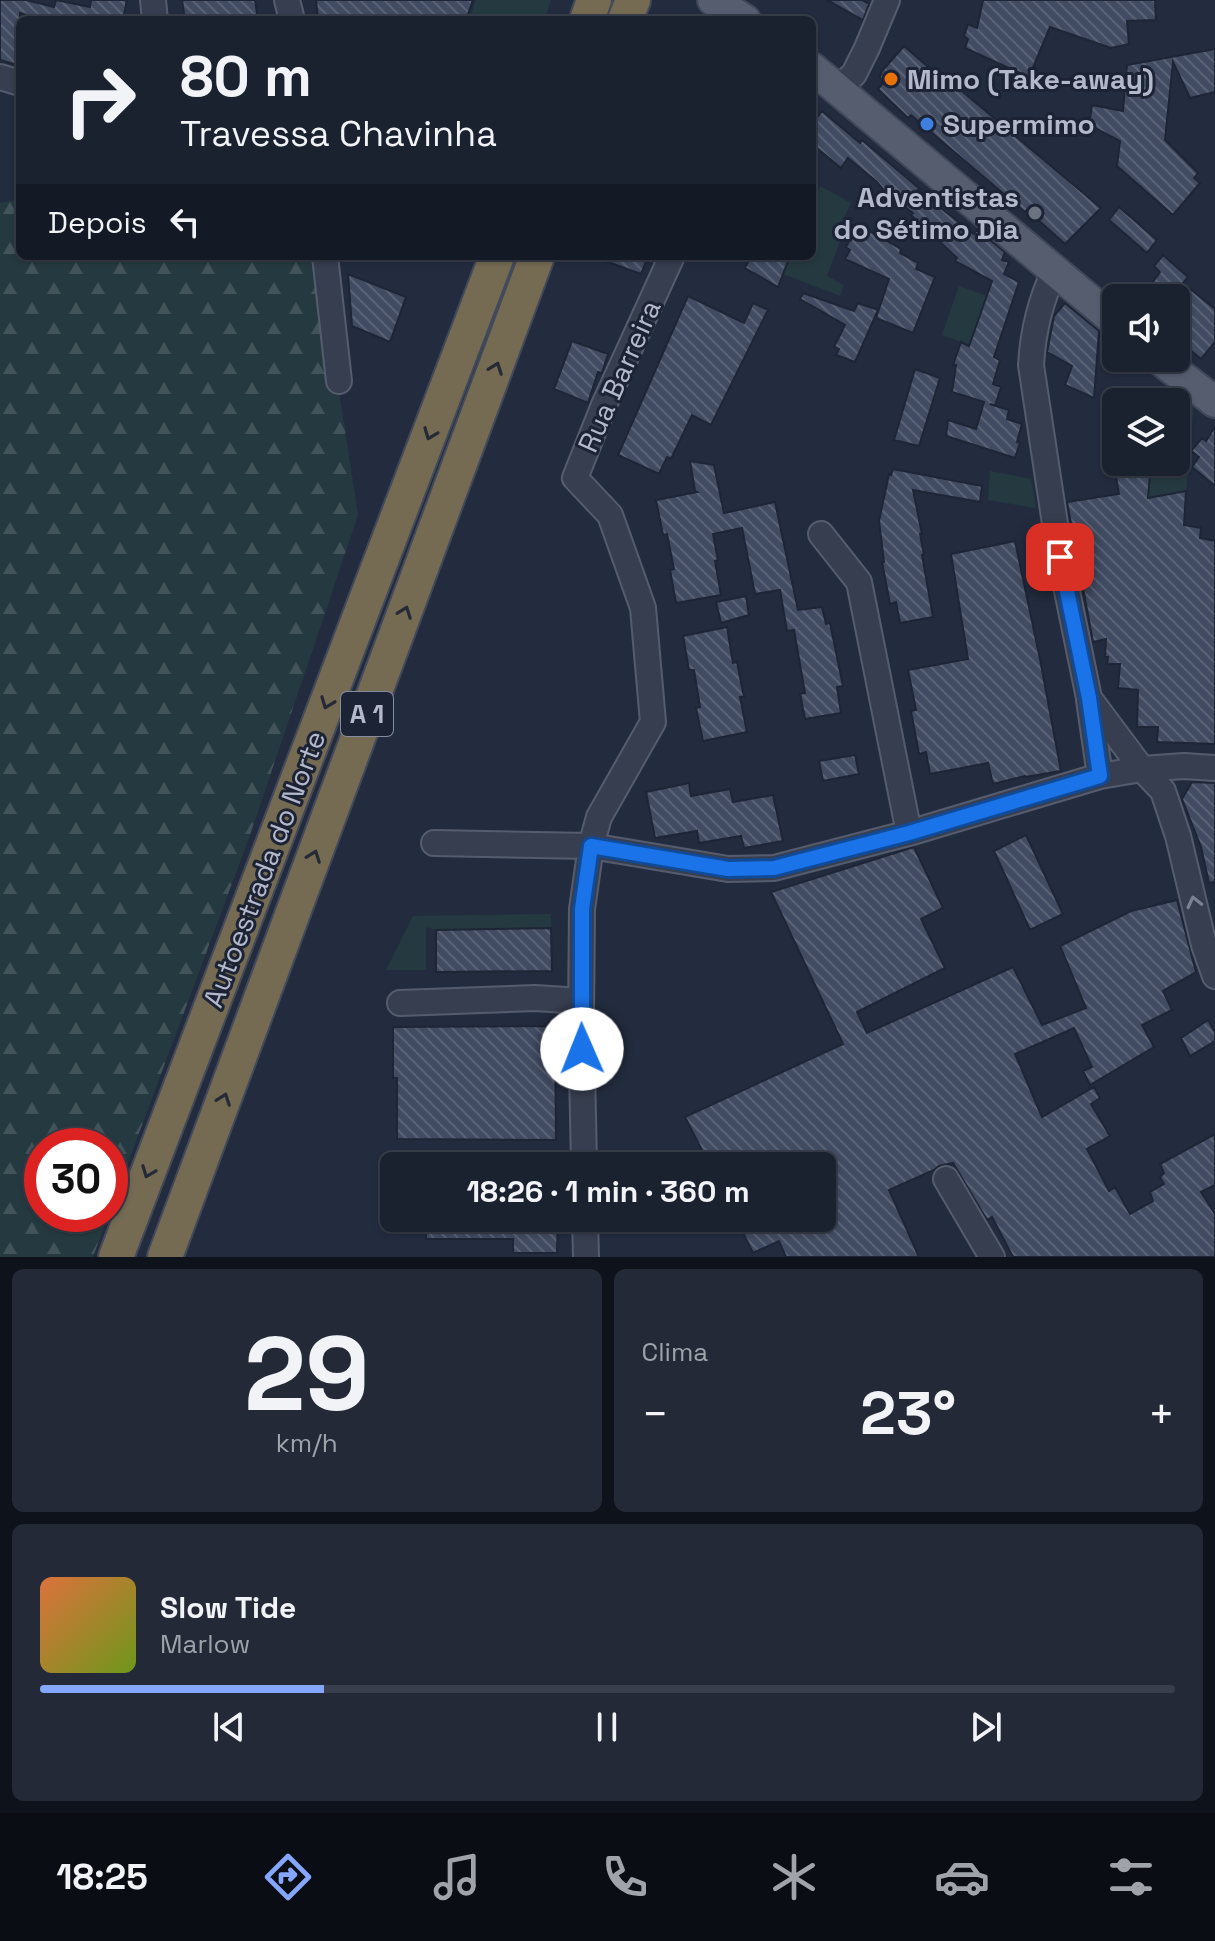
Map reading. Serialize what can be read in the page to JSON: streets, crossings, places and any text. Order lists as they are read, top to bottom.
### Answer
{
  "streets": {
    "highway": ["A 1", "Autoestrada do Norte"],
    "street": ["Rua Barreira"]
  },
  "places": ["Mimo (Take-away)", "Supermimo", "Adventistas do Sétimo Dia"],
  "page": {
    "turn": ["80 m", "Travessa Chavinha"],
    "then": "Depois",
    "limit": "30",
    "trip": "18:26 · 1 min · 360 m",
    "tile": [
      ["29", "km/h"],
      "Clima"
    ],
    "heat": ["−", "23°", "+"],
    "song": ["Slow Tide", "Marlow"],
    "tabs": "18:25"
  }
}
